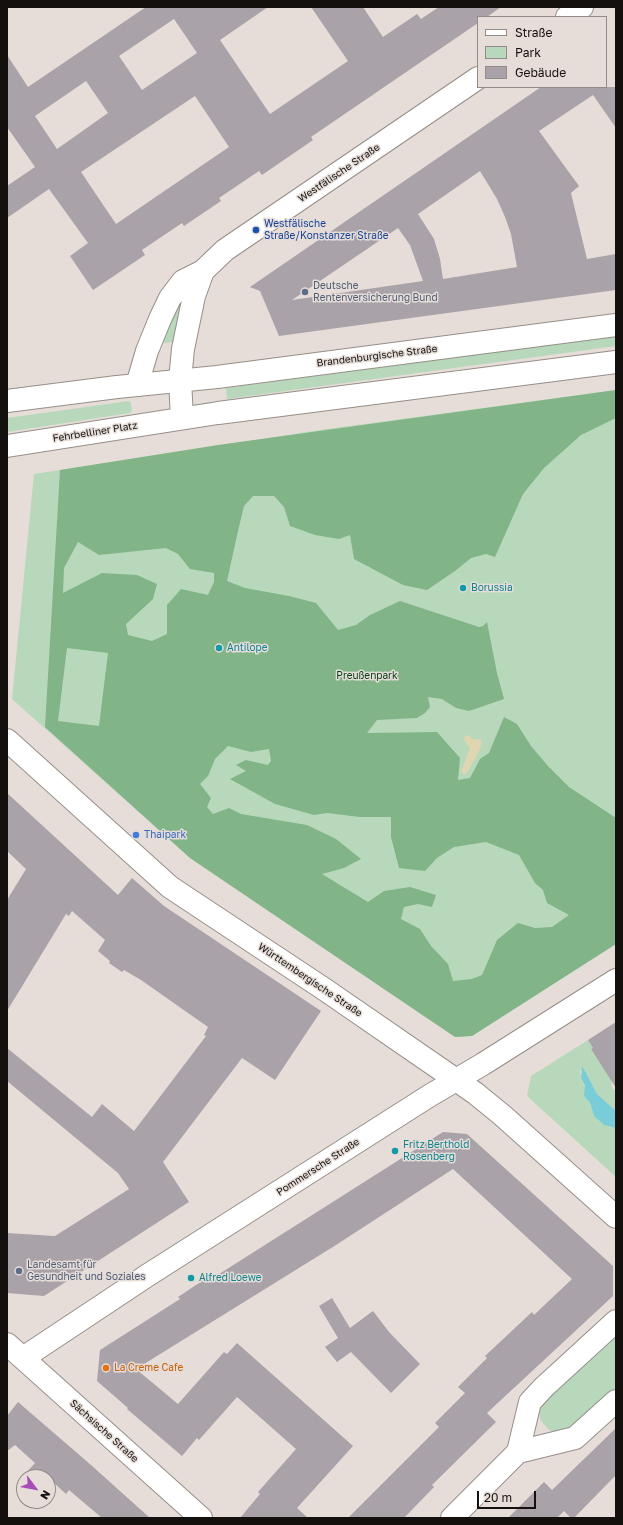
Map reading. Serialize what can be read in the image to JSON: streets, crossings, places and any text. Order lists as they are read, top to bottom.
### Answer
{
  "streets": {
    "street": [
      "Westfälische Straße",
      "Brandenburgische Straße",
      "Fehrbelliner Platz",
      "Württembergische Straße",
      "Pommersche Straße",
      "Sächsische Straße"
    ]
  },
  "crossings": [
    ["Westfälische Straße", "Brandenburgische Straße"],
    ["Westfälische Straße", "Fehrbelliner Platz"],
    ["Württembergische Straße", "Pommersche Straße"],
    ["Pommersche Straße", "Sächsische Straße"]
  ],
  "parks": ["Preußenpark"],
  "places": [
    "Westfälische Straße/Konstanzer Straße",
    "Deutsche Rentenversicherung Bund",
    "Borussia",
    "Antilope",
    "Thaipark",
    "Fritz Berthold Rosenberg",
    "Landesamt für Gesundheit und Soziales",
    "Alfred Loewe",
    "La Creme Cafe"
  ],
  "legend": ["Straße", "Park", "Gebäude"],
  "scale_bar": "20 m",
  "north": "bottom right"
}
